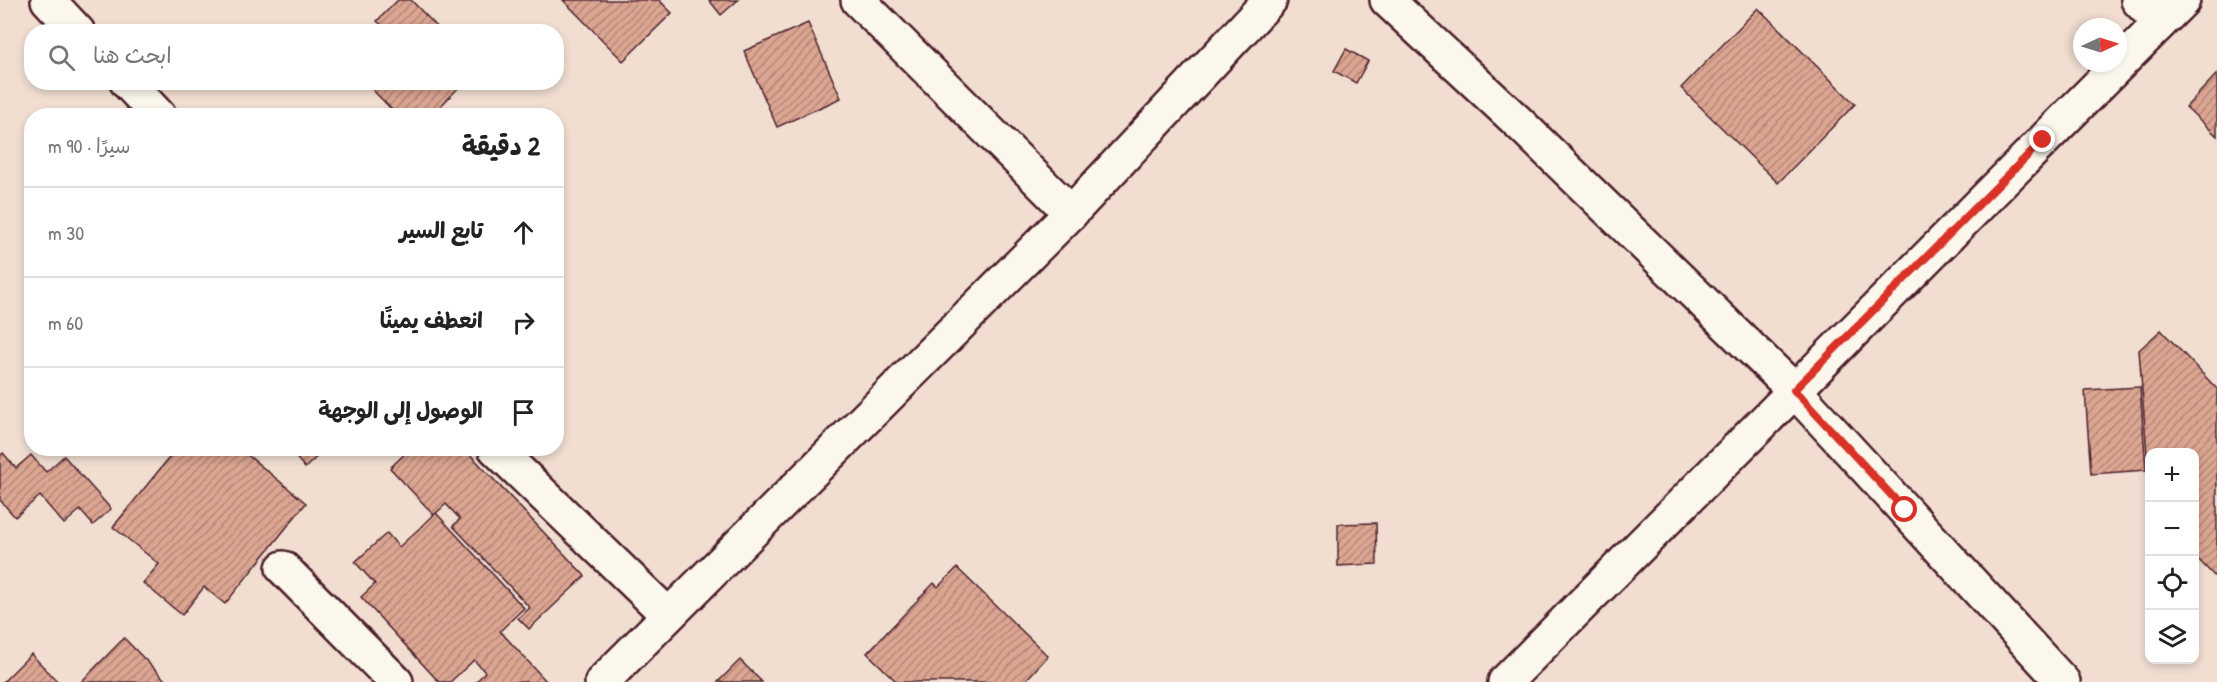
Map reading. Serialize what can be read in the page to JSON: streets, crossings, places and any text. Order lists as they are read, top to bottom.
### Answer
{
  "north": "right",
  "page": {
    "search": "ابحث هنا",
    "heading": ["2 دقيقة", "سيرًا · 90 m"],
    "list": [
      ["تابع السير", "30 m"],
      ["انعطف يمينًا", "60 m"],
      "الوصول إلى الوجهة"
    ],
    "map_buttons": ["+", "−"]
  }
}
